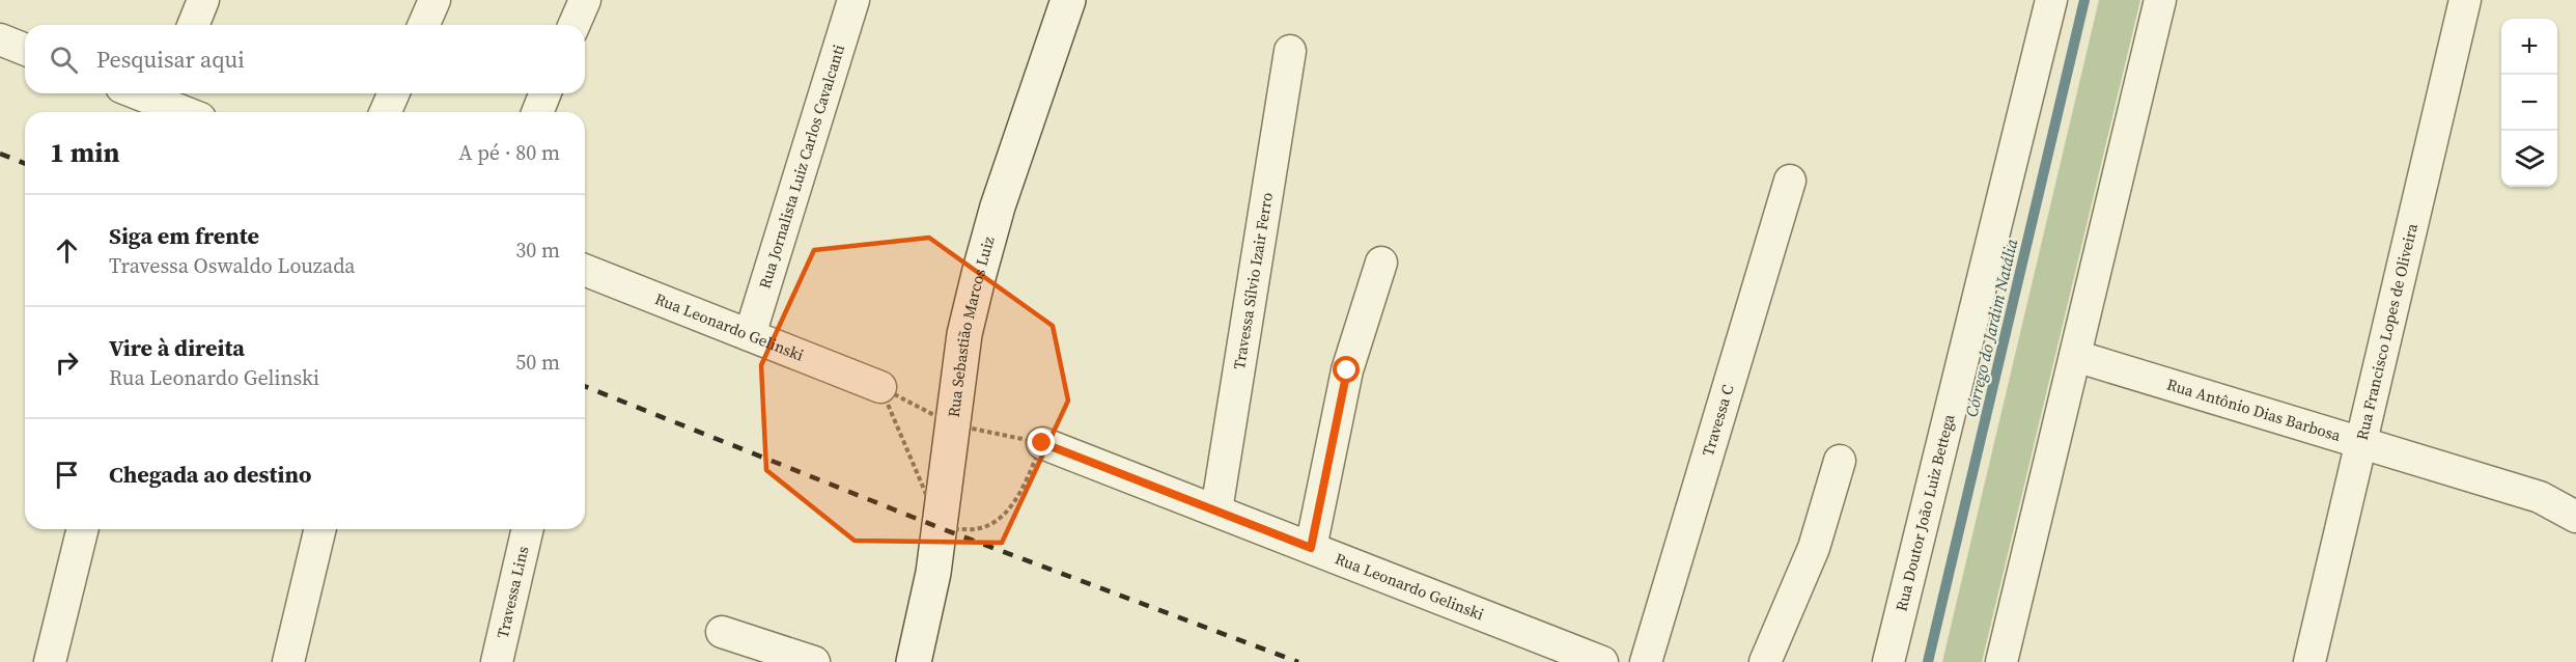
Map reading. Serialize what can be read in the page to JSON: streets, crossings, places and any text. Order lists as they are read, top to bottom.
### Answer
{
  "streets": {
    "main road": ["Rua Sebastião Marcos Luiz"],
    "street": [
      "Rua Jornalista Luiz Carlos Cavalcanti",
      "Travessa Sílvio Izair Ferro",
      "Rua Leonardo Gelinski",
      "Rua Francisco Lopes de Oliveira",
      "Rua Antônio Dias Barbosa",
      "Travessa C",
      "Rua Doutor João Luiz Bettega",
      "Travessa Lins"
    ]
  },
  "crossings": [
    ["Rua Jornalista Luiz Carlos Cavalcanti", "Rua Leonardo Gelinski"],
    ["Travessa Sílvio Izair Ferro", "Rua Leonardo Gelinski"],
    ["Rua Francisco Lopes de Oliveira", "Rua Antônio Dias Barbosa"]
  ],
  "water": ["Córrego do Jardim Natália"],
  "page": {
    "map_buttons": ["+", "−"],
    "search": "Pesquisar aqui",
    "heading": ["1 min", "A pé · 80 m"],
    "list": [
      ["Siga em frente", "Travessa Oswaldo Louzada", "30 m"],
      ["Vire à direita", "Rua Leonardo Gelinski", "50 m"],
      "Chegada ao destino"
    ]
  }
}
